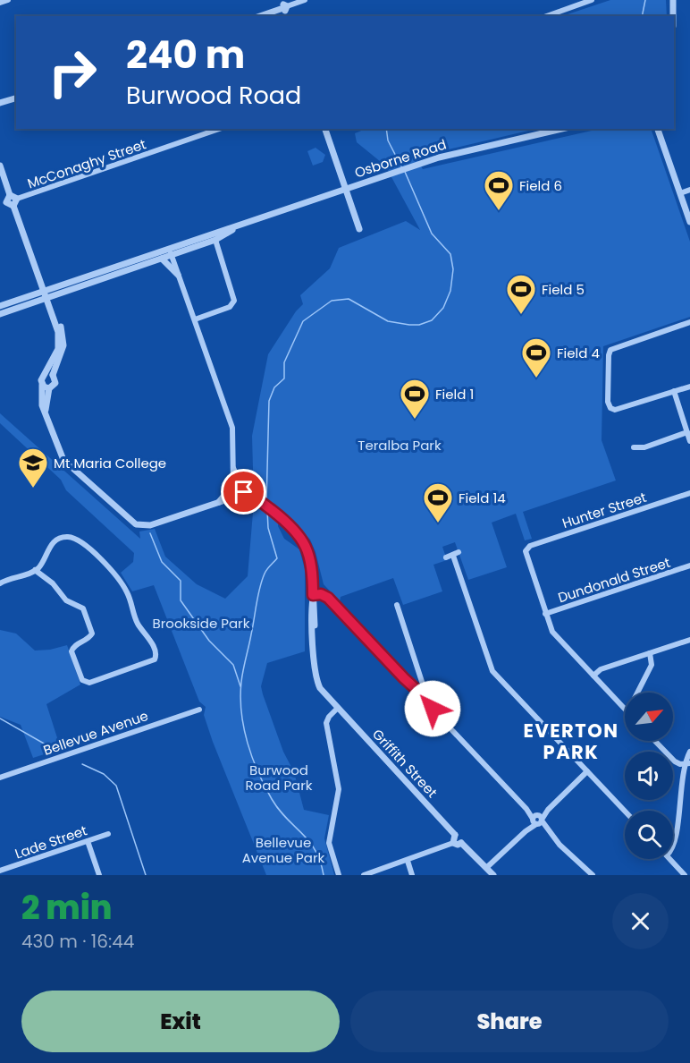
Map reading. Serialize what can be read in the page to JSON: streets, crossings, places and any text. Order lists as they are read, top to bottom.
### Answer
{
  "streets": {
    "street": [
      "Osborne Road",
      "McConaghy Street",
      "Hunter Street",
      "Dundonald Street",
      "Bellevue Avenue",
      "Griffith Street",
      "Lade Street"
    ]
  },
  "crossings": [
    ["Hunter Street", "Dundonald Street"]
  ],
  "districts": ["EVERTON PARK"],
  "parks": [
    "Teralba Park",
    "Brookside Park",
    "Burwood Road Park",
    "Bellevue Avenue Park"
  ],
  "places": {
    "sports": [
      "Field 6",
      "Field 5",
      "Field 4",
      "Field 1",
      "Field 14"
    ],
    "school or university": ["Mt Maria College"]
  },
  "north": "top right",
  "page": {
    "turn": ["240 m", "Burwood Road"],
    "heading": ["2 min", "430 m · 16:44"],
    "buttons": ["Exit", "Share"]
  }
}
